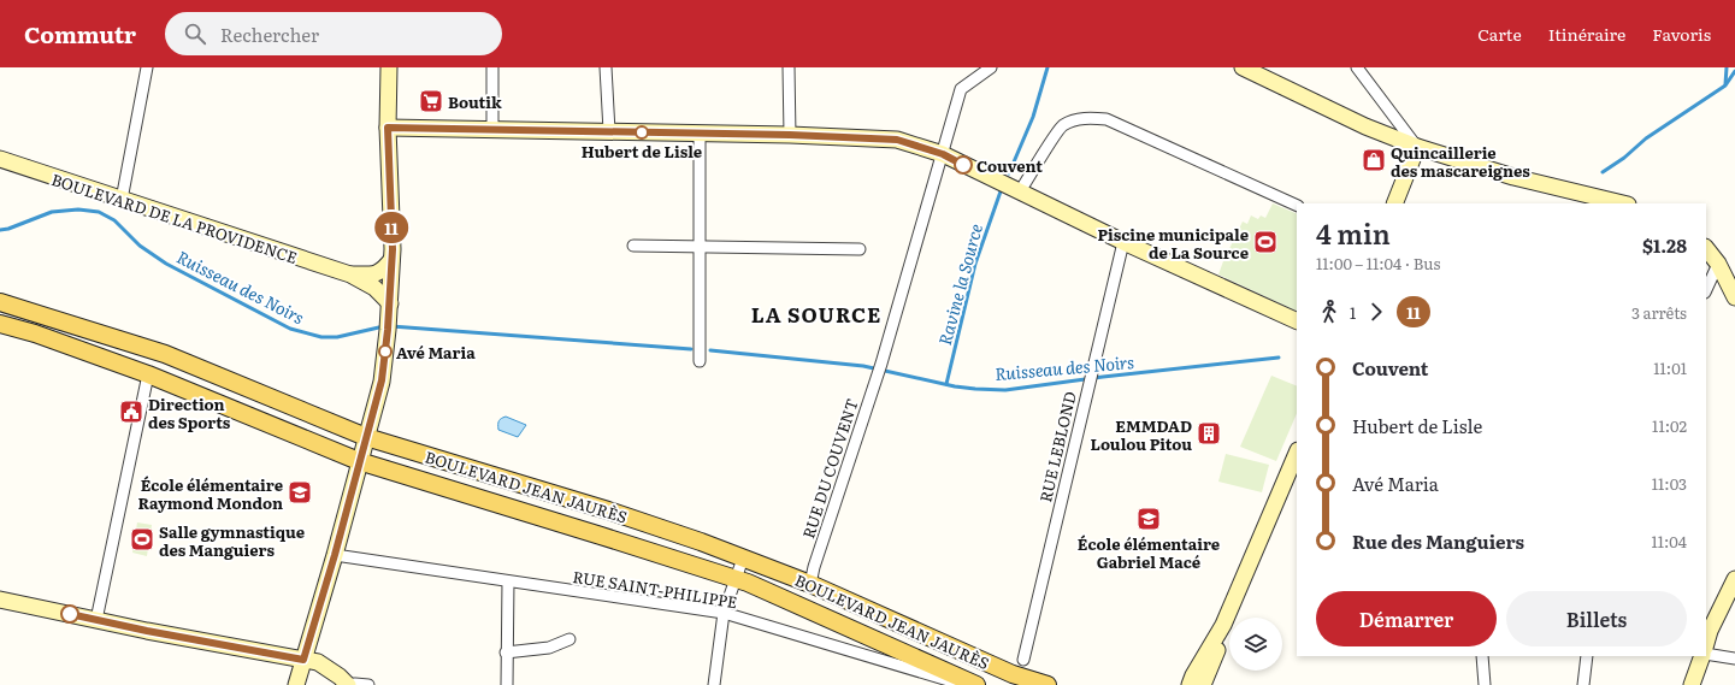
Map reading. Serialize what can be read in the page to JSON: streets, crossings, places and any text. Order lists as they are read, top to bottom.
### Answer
{
  "streets": {
    "main road": ["BOULEVARD JEAN JAURÈS"],
    "street": [
      "BOULEVARD DE LA PROVIDENCE",
      "RUE LEBLOND",
      "RUE DU COUVENT",
      "RUE SAINT-PHILIPPE"
    ]
  },
  "crossings": [
    ["RUE DU COUVENT", "BOULEVARD JEAN JAURÈS"]
  ],
  "districts": ["LA SOURCE"],
  "water": ["Ravine la Source", "Ruisseau des Noirs"],
  "places": {
    "supermarket": ["Boutik"],
    "other": ["Hubert de Lisle", "Couvent", "Avé Maria"],
    "shop": ["Quincaillerie des mascareignes"],
    "sports": ["Piscine municipale de La Source", "Salle gymnastique des Manguiers"],
    "public building": ["Direction des Sports"],
    "building": ["EMMDAD Loulou Pitou"],
    "school or university": ["École élémentaire Raymond Mondon", "École élémentaire Gabriel Macé"]
  },
  "lines": ["bus line 11"],
  "page": {
    "header": "Commutr",
    "search": "Rechercher",
    "nav": ["Carte", "Itinéraire", "Favoris"],
    "on_map": "11",
    "heading": ["4 min", "11:00 – 11:04 · Bus", "$1.28"],
    "legs": ["1", "11", "3 arrêts"],
    "list": [
      {
        "name": "Couvent",
        "value": "11:01"
      },
      {
        "name": "Hubert de Lisle",
        "value": "11:02"
      },
      {
        "name": "Avé Maria",
        "value": "11:03"
      },
      {
        "name": "Rue des Manguiers",
        "value": "11:04"
      }
    ],
    "buttons": ["Démarrer", "Billets"]
  }
}
